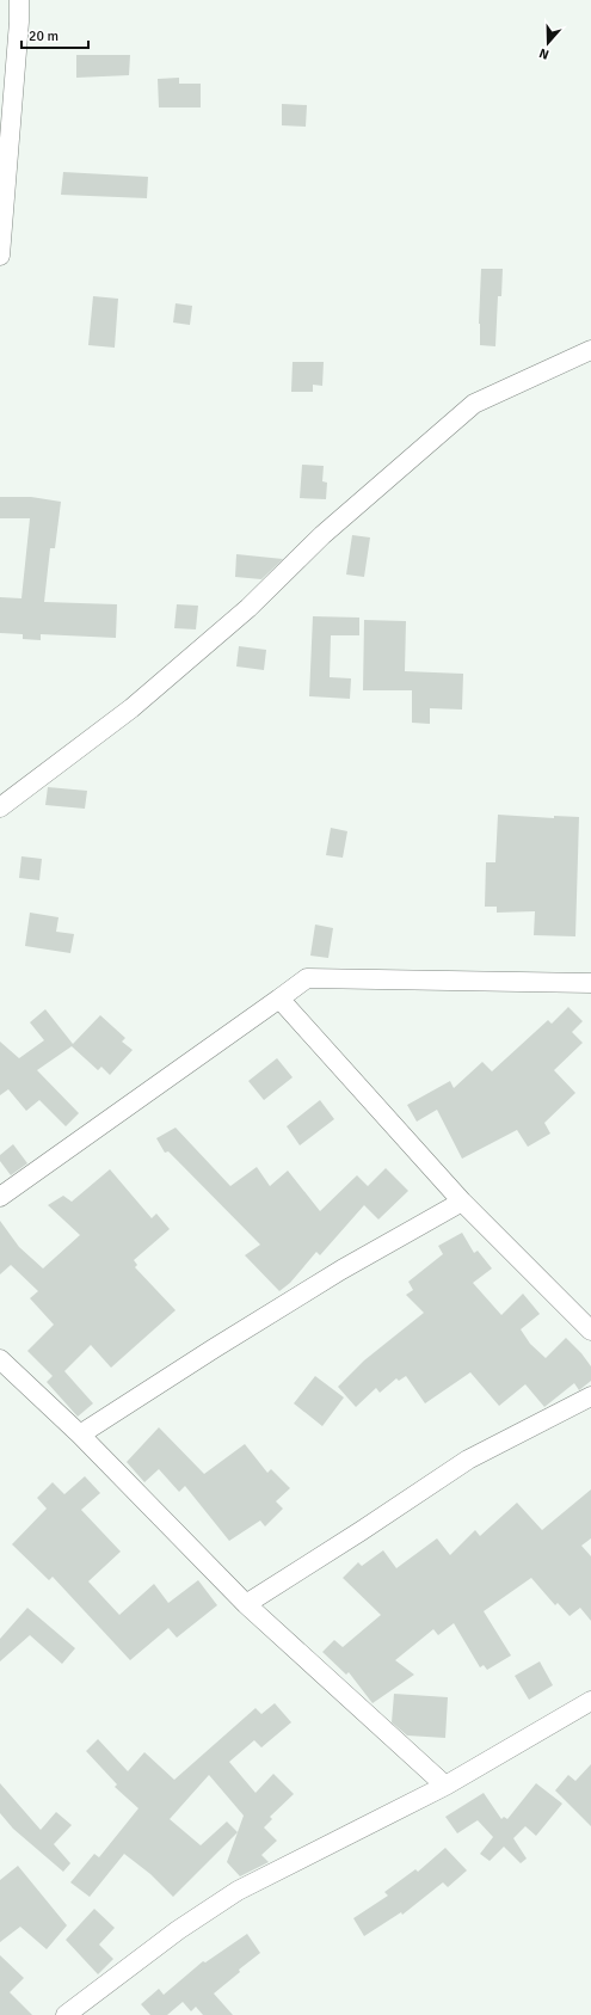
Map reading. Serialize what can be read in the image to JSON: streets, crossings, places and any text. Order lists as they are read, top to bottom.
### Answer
{
  "scale_bar": "20 m",
  "north": "bottom"
}
